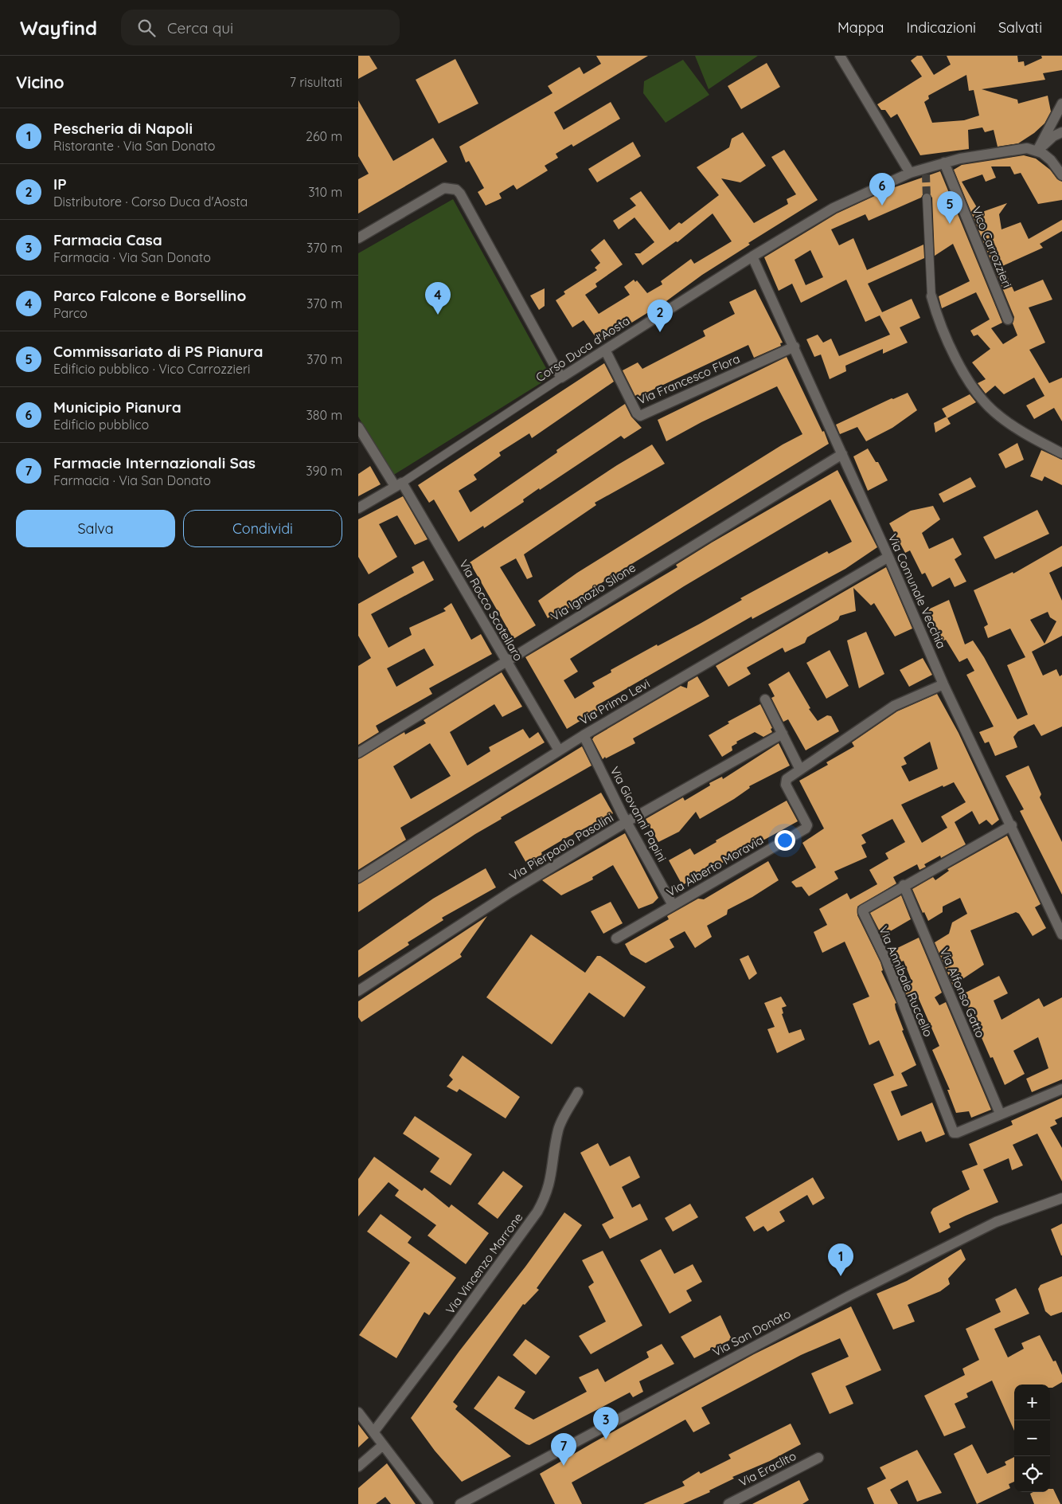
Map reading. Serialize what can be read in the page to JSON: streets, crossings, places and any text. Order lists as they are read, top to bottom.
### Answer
{
  "streets": {
    "street": [
      "Vico Carrozzieri",
      "Corso Duca d'Aosta",
      "Via Francesco Flora",
      "Via Comunale Vecchia",
      "Via Ignazio Silone",
      "Via Rocco Scotellaro",
      "Via Primo Levi",
      "Via Giovanni Papini",
      "Via Pierpaolo Pasolini",
      "Via Alberto Moravia",
      "Via Annibale Ruccello",
      "Via Alfonso Gatto",
      "Via Vincenzo Marrone",
      "Via San Donato",
      "Via Eraclito"
    ]
  },
  "crossings": [
    ["Vico Carrozzieri", "Corso Duca d'Aosta"],
    ["Corso Duca d'Aosta", "Via Francesco Flora"],
    ["Corso Duca d'Aosta", "Via Comunale Vecchia"],
    ["Corso Duca d'Aosta", "Via Rocco Scotellaro"],
    ["Via Francesco Flora", "Via Comunale Vecchia"],
    ["Via Comunale Vecchia", "Via Ignazio Silone"],
    ["Via Comunale Vecchia", "Via Primo Levi"],
    ["Via Comunale Vecchia", "Via Alberto Moravia"],
    ["Via Comunale Vecchia", "Via Annibale Ruccello"],
    ["Via Ignazio Silone", "Via Rocco Scotellaro"],
    ["Via Rocco Scotellaro", "Via Primo Levi"],
    ["Via Primo Levi", "Via Giovanni Papini"],
    ["Via Giovanni Papini", "Via Pierpaolo Pasolini"],
    ["Via Giovanni Papini", "Via Alberto Moravia"],
    ["Via Annibale Ruccello", "Via Alfonso Gatto"]
  ],
  "page": {
    "header": "Wayfind",
    "search": "Cerca qui",
    "nav": ["Mappa", "Indicazioni", "Salvati"],
    "heading": ["Vicino", "7 risultati"],
    "list": [
      {
        "mark": "1",
        "name": "Pescheria di Napoli",
        "note": "Ristorante · Via San Donato",
        "value": "260 m"
      },
      {
        "mark": "2",
        "name": "IP",
        "note": "Distributore · Corso Duca d'Aosta",
        "value": "310 m"
      },
      {
        "mark": "3",
        "name": "Farmacia Casa",
        "note": "Farmacia · Via San Donato",
        "value": "370 m"
      },
      {
        "mark": "4",
        "name": "Parco Falcone e Borsellino",
        "note": "Parco",
        "value": "370 m"
      },
      {
        "mark": "5",
        "name": "Commissariato di PS Pianura",
        "note": "Edificio pubblico · Vico Carrozzieri",
        "value": "370 m"
      },
      {
        "mark": "6",
        "name": "Municipio Pianura",
        "note": "Edificio pubblico",
        "value": "380 m"
      },
      {
        "mark": "7",
        "name": "Farmacie Internazionali Sas",
        "note": "Farmacia · Via San Donato",
        "value": "390 m"
      }
    ],
    "pins": [
      "6",
      "5",
      "4",
      "2",
      "1",
      "3",
      "7"
    ],
    "buttons": ["Salva", "Condividi"],
    "map_buttons": ["+", "−"]
  }
}
